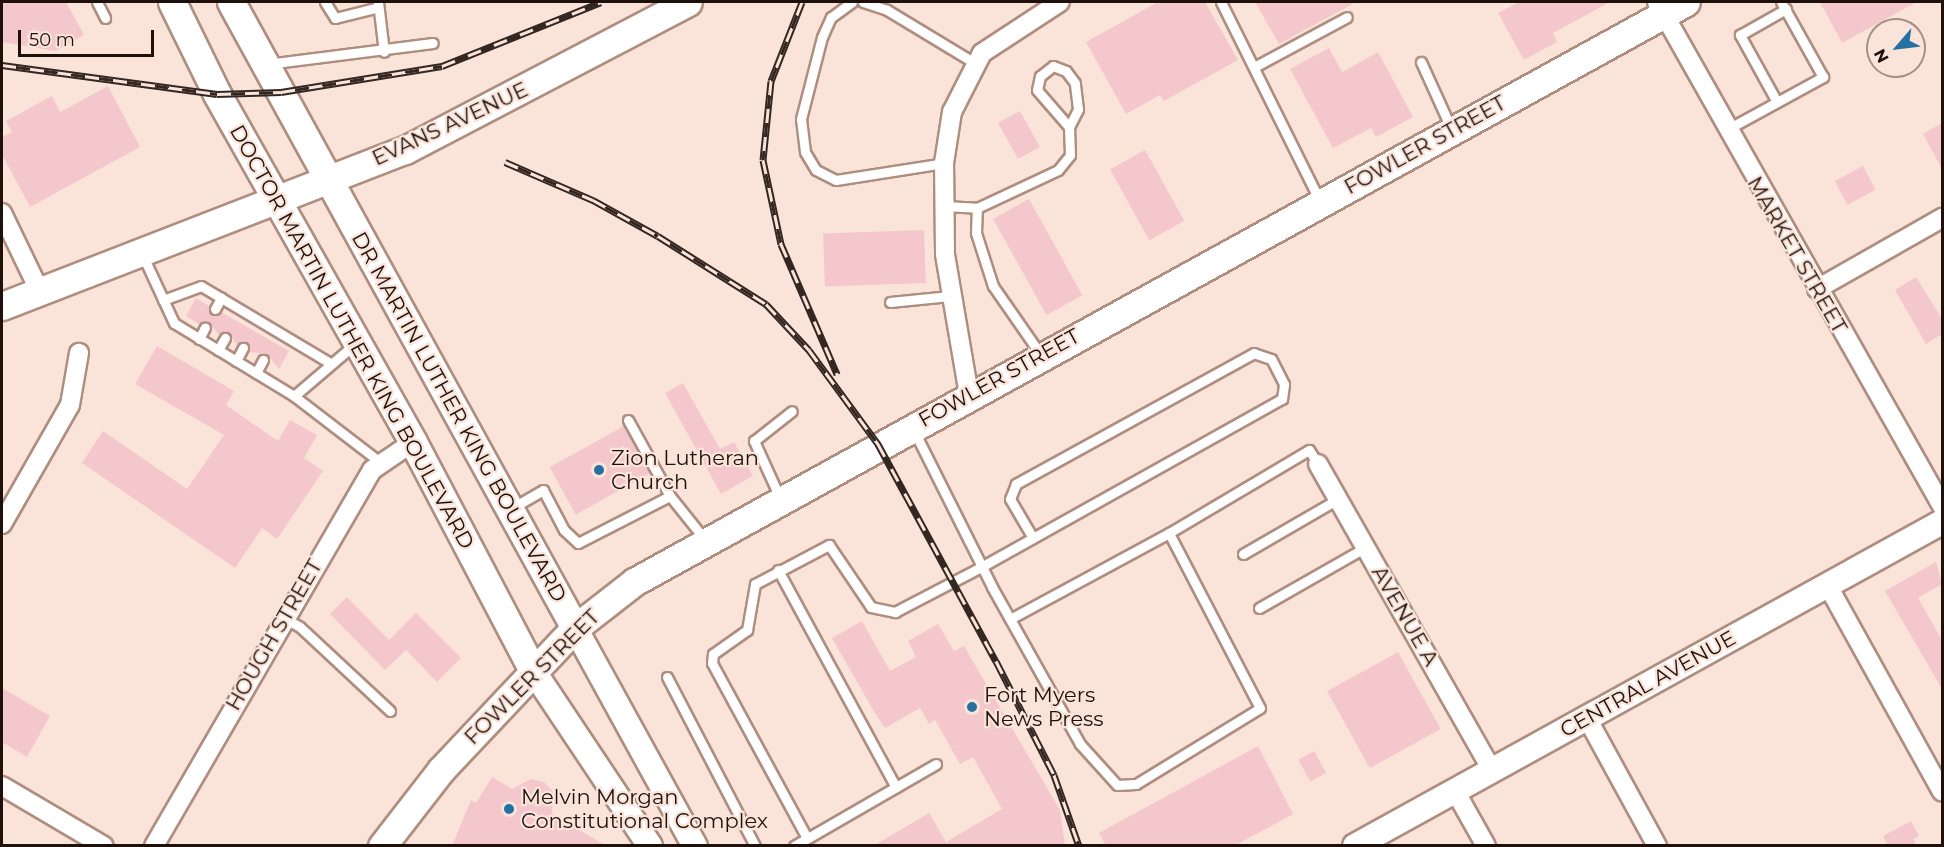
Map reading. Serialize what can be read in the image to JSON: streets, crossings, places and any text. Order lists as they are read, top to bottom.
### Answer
{
  "streets": {
    "main road": [
      "EVANS AVENUE",
      "FOWLER STREET",
      "DOCTOR MARTIN LUTHER KING BOULEVARD",
      "DR MARTIN LUTHER KING BOULEVARD"
    ],
    "street": [
      "MARKET STREET",
      "AVENUE A",
      "HOUGH STREET",
      "CENTRAL AVENUE"
    ]
  },
  "crossings": [
    ["EVANS AVENUE", "DOCTOR MARTIN LUTHER KING BOULEVARD"],
    ["EVANS AVENUE", "DR MARTIN LUTHER KING BOULEVARD"],
    ["FOWLER STREET", "MARKET STREET"],
    ["FOWLER STREET", "DOCTOR MARTIN LUTHER KING BOULEVARD"],
    ["FOWLER STREET", "DR MARTIN LUTHER KING BOULEVARD"],
    ["DOCTOR MARTIN LUTHER KING BOULEVARD", "HOUGH STREET"],
    ["AVENUE A", "CENTRAL AVENUE"]
  ],
  "places": ["Zion Lutheran Church", "Fort Myers News Press", "Melvin Morgan Constitutional Complex"],
  "scale_bar": "50 m",
  "north": "bottom left"
}
